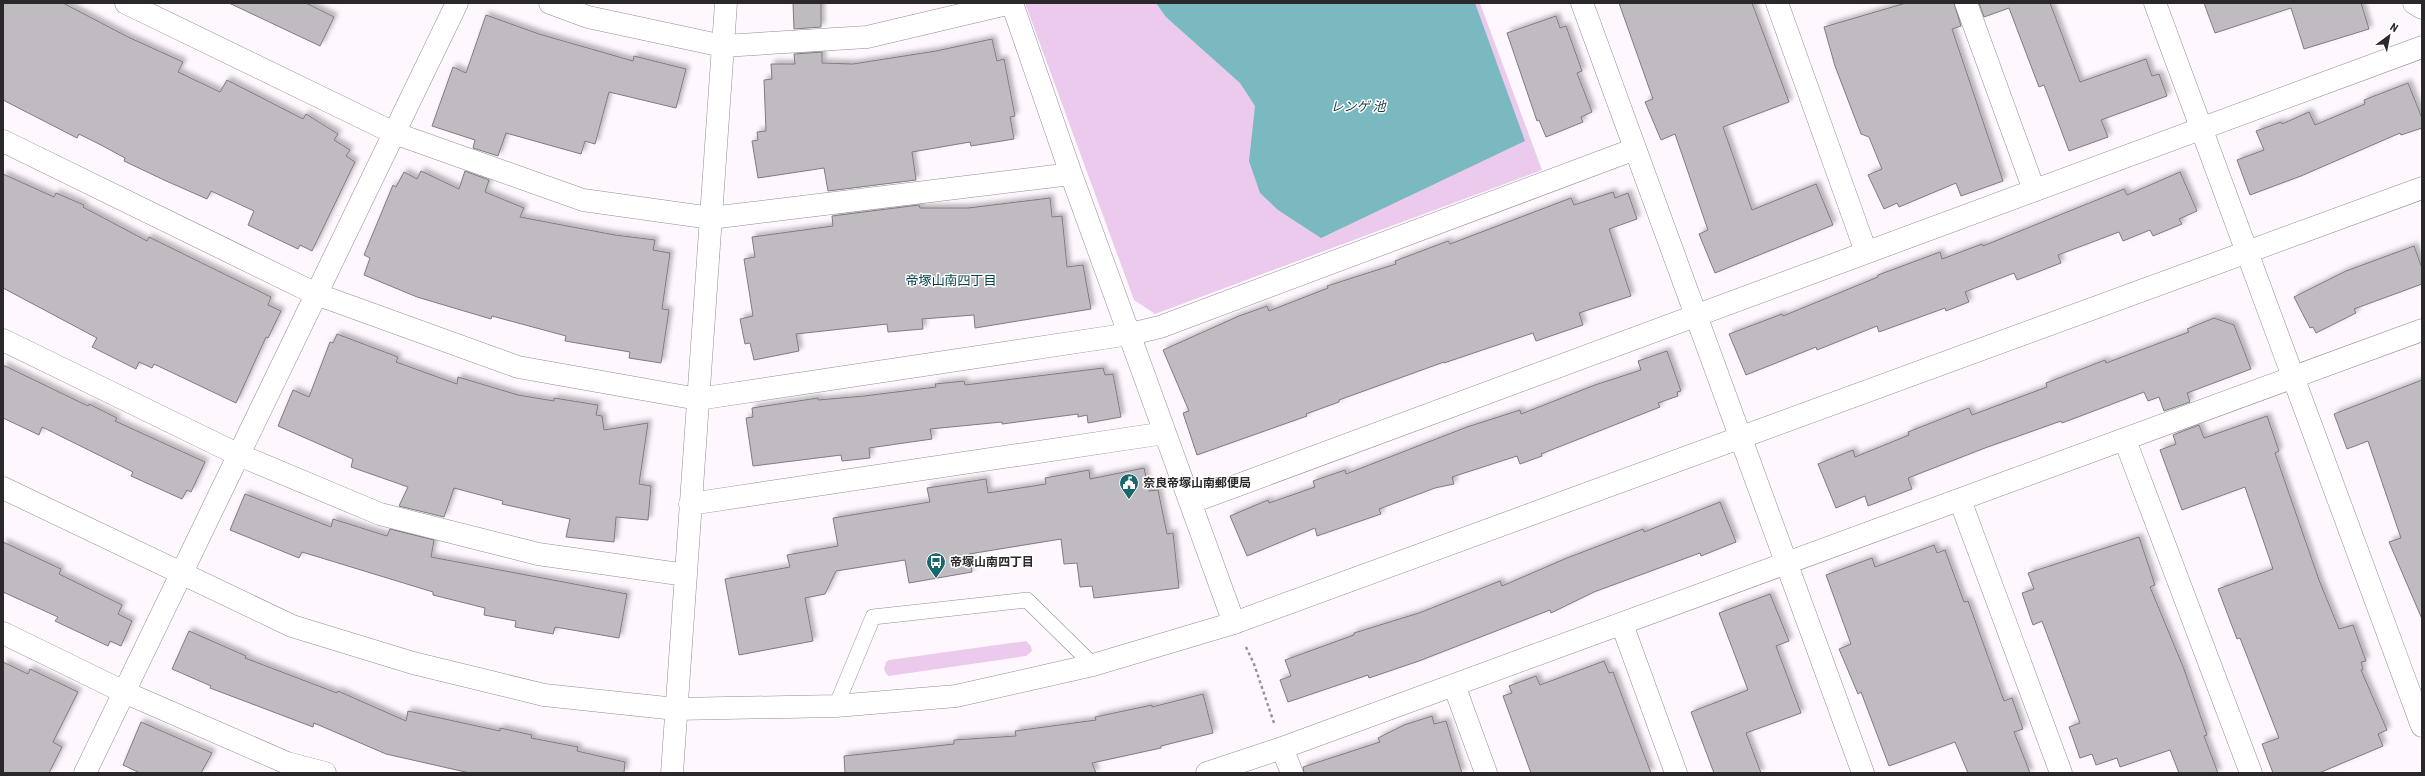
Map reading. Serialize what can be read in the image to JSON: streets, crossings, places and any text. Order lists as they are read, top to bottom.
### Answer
{
  "districts": ["帝塚山南四丁目"],
  "water": ["レンゲ 池"],
  "places": {
    "public building": ["奈良帝塚山南郵便局"],
    "bus stop": ["帝塚山南四丁目"]
  },
  "north": "top right"
}
